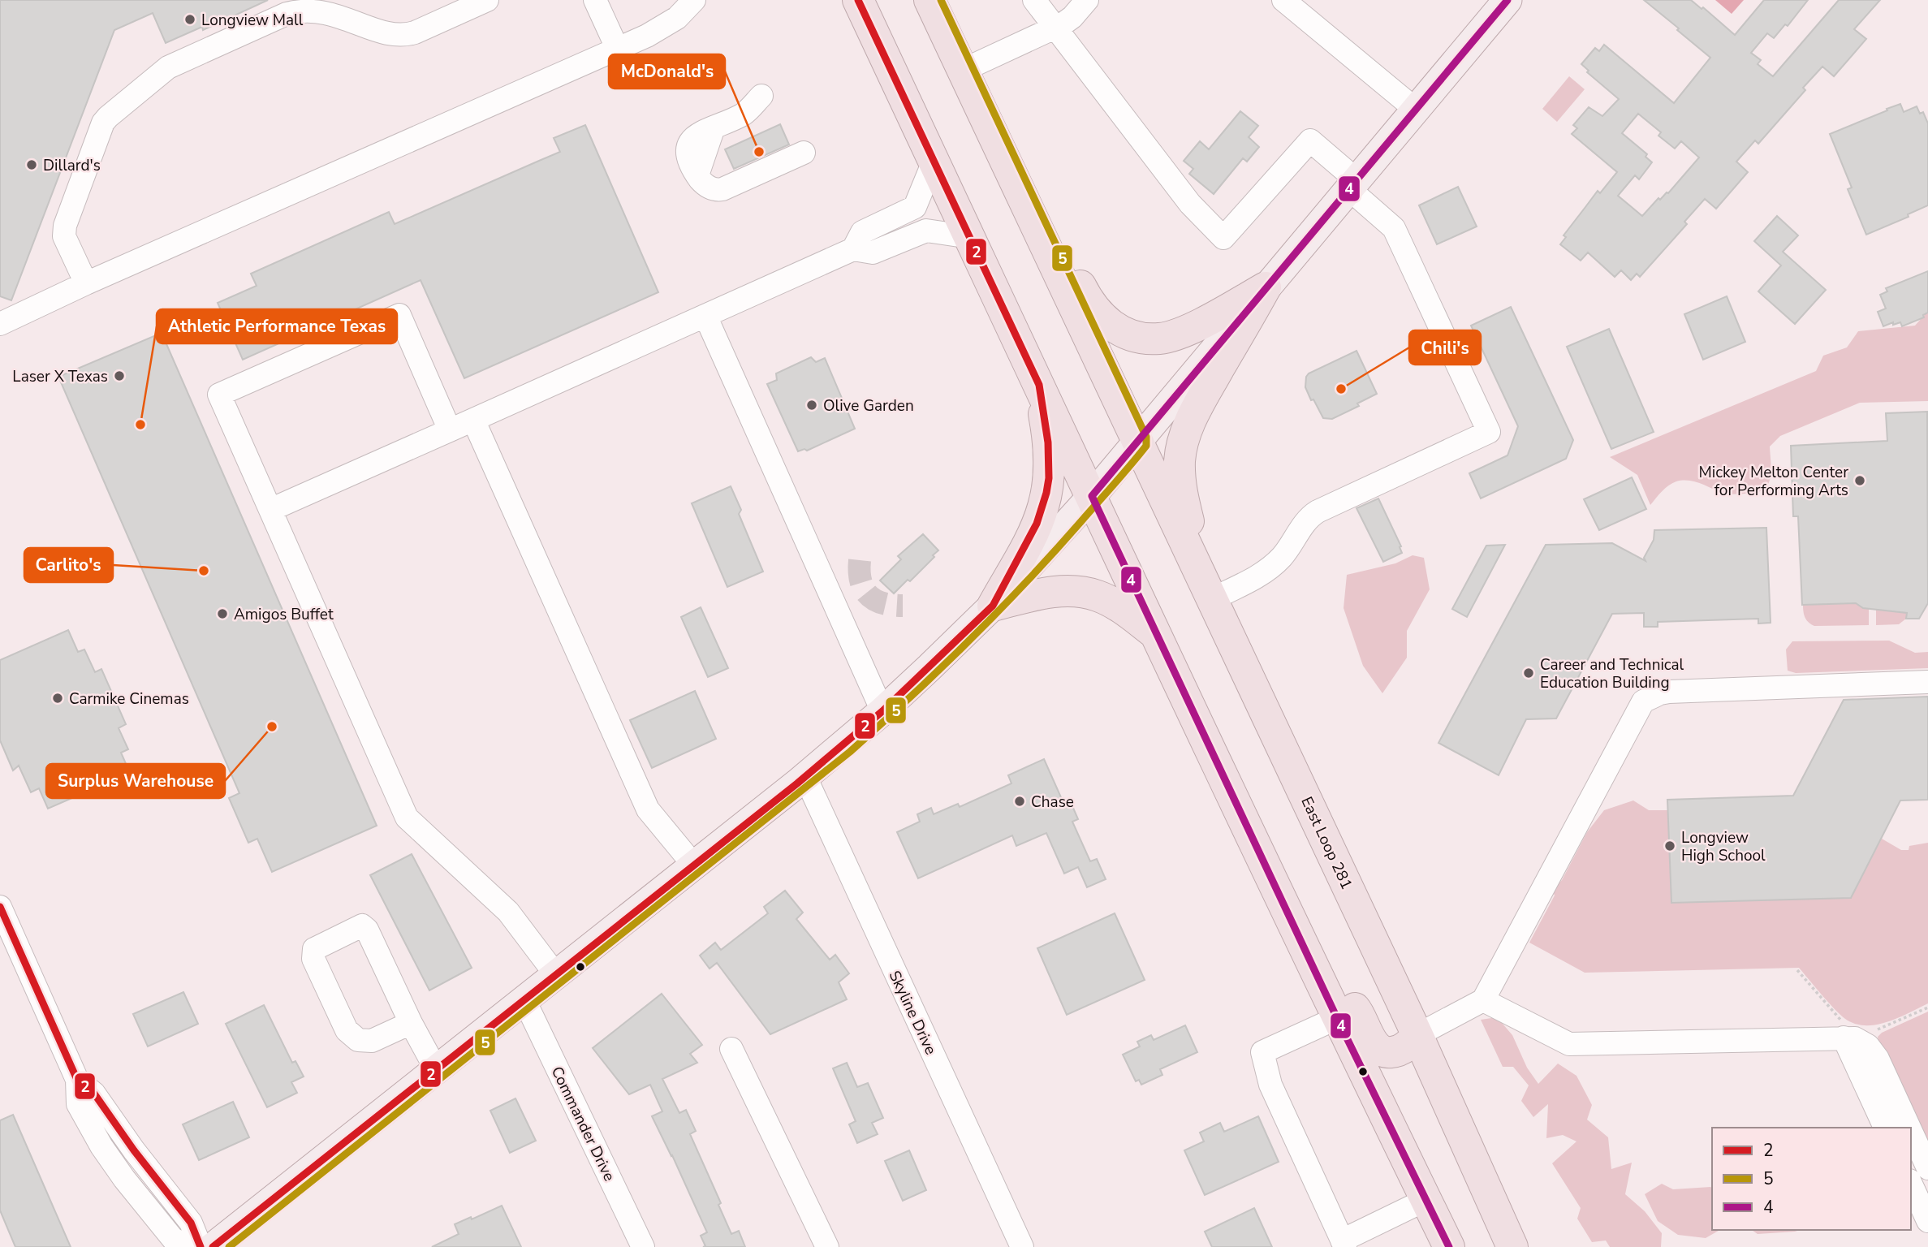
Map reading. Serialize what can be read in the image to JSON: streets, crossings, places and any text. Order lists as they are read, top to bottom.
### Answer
{
  "streets": {
    "highway": ["East Loop 281"],
    "street": ["Skyline Drive", "Commander Drive"]
  },
  "places": [
    "Longview Mall",
    "McDonald's",
    "Dillard's",
    "Laser X Texas",
    "Chili's",
    "Olive Garden",
    "Athletic Performance Texas",
    "Mickey Melton Center for Performing Arts",
    "Carlito's",
    "Amigos Buffet",
    "Career and Technical Education Building",
    "Carmike Cinemas",
    "Surplus Warehouse",
    "Chase",
    "Longview High School"
  ],
  "lines": ["transit line 2", "transit line 5", "transit line 4"],
  "legend": ["2", "5", "4"]
}
